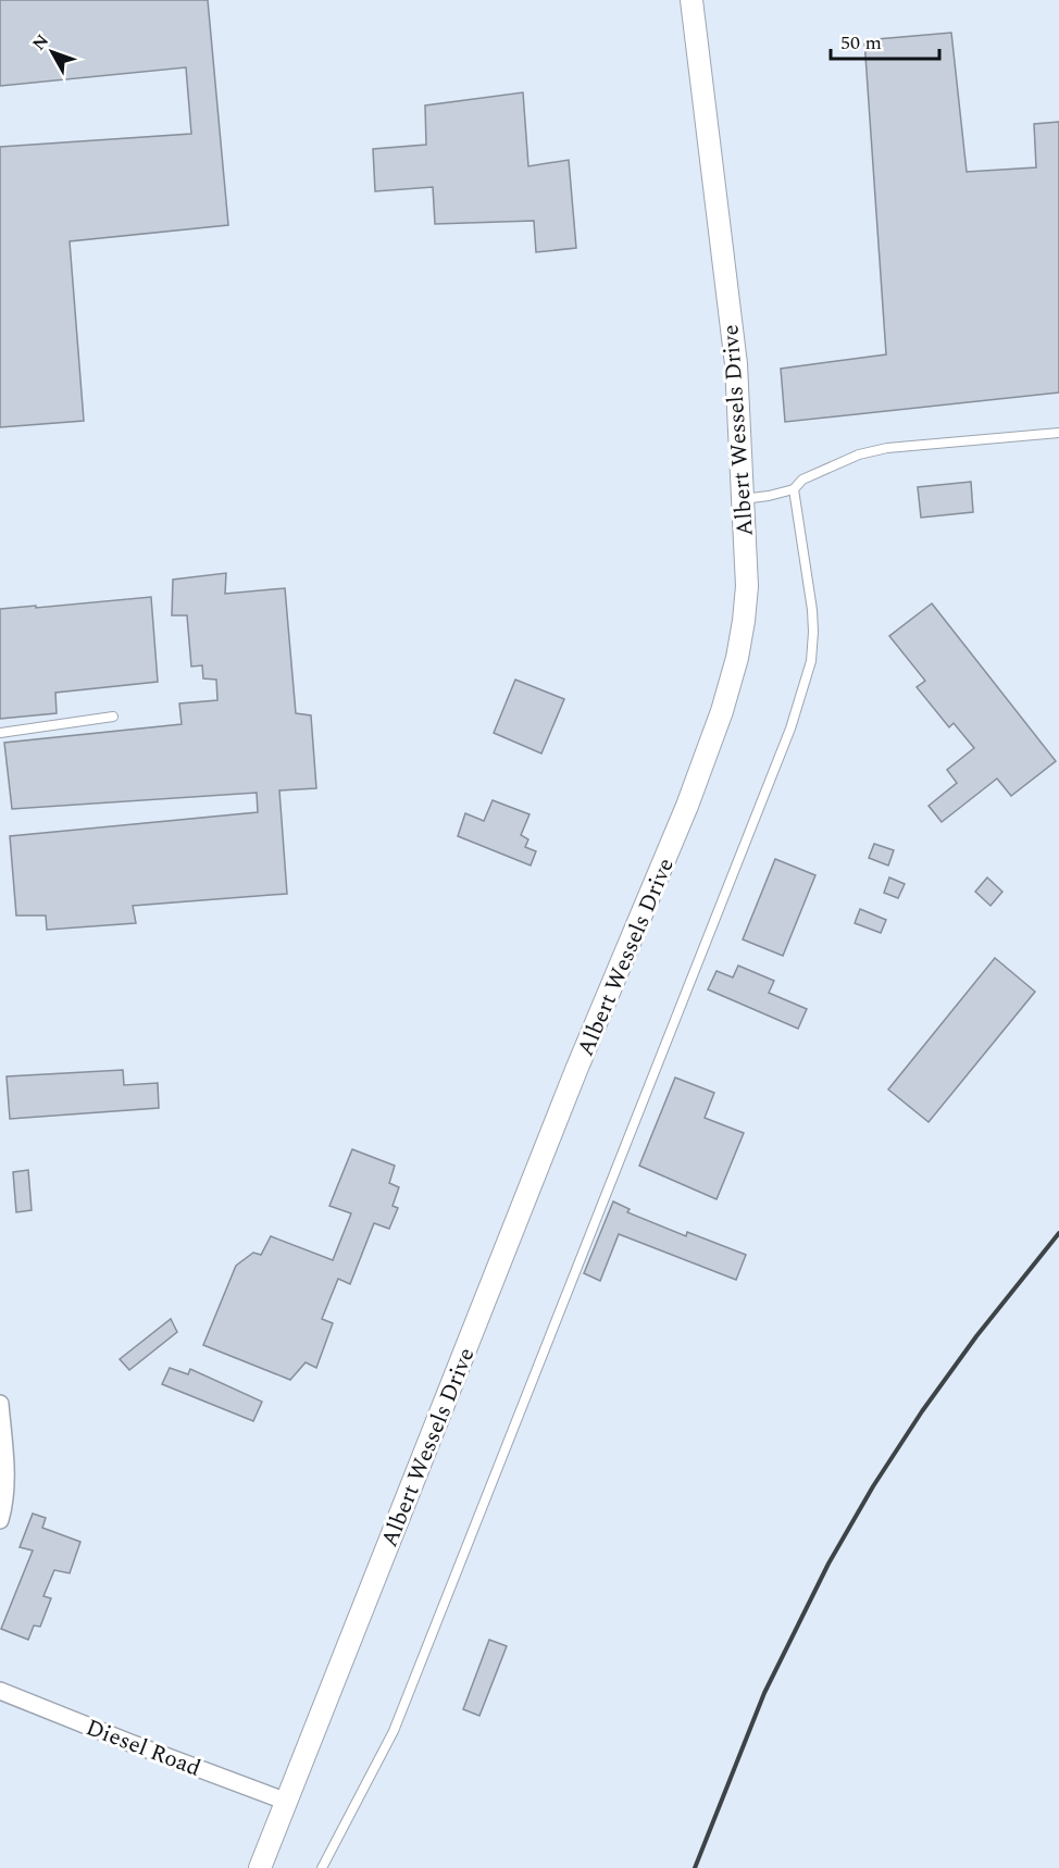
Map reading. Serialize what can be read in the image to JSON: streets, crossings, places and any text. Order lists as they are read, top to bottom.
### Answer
{
  "streets": {
    "street": ["Albert Wessels Drive", "Diesel Road"]
  },
  "crossings": [
    ["Albert Wessels Drive", "Diesel Road"]
  ],
  "scale_bar": "50 m",
  "north": "top left"
}
